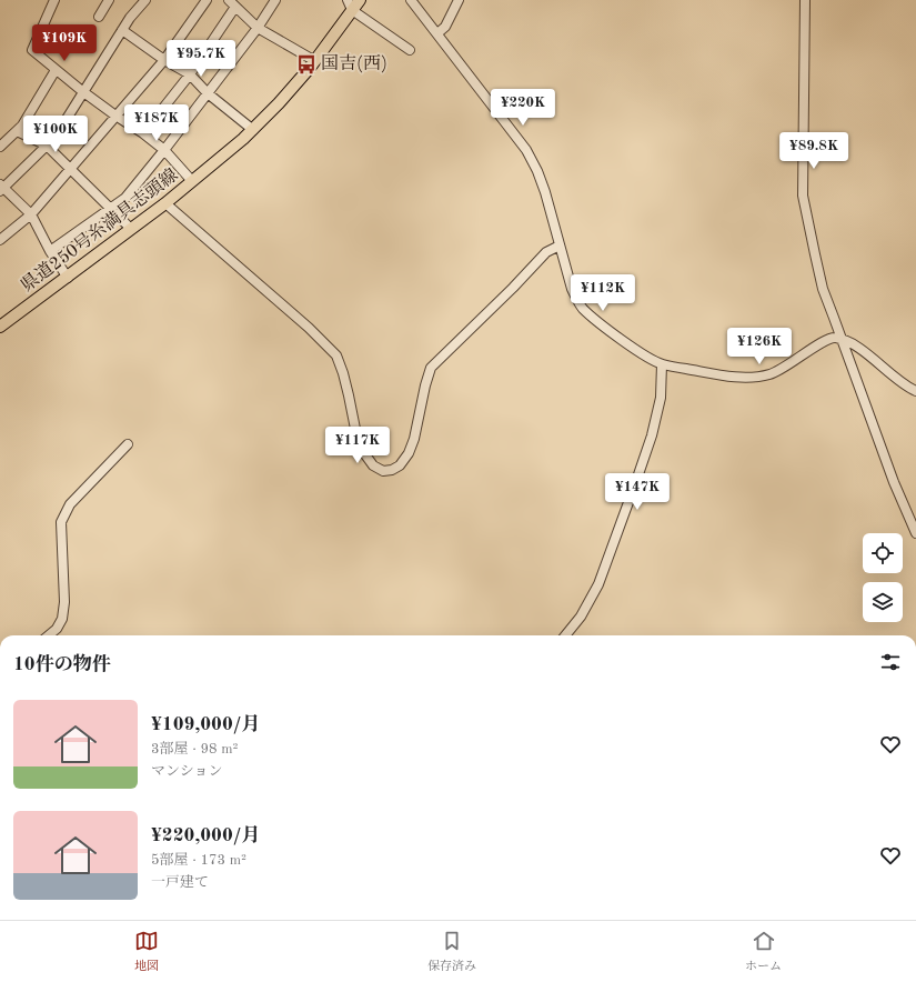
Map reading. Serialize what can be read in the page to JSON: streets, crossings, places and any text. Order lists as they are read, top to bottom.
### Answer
{
  "streets": {
    "main road": ["県道250号糸満具志頭線"]
  },
  "places": {
    "bus stop": ["国吉(西)"]
  },
  "page": {
    "price": [
      "¥109K",
      "¥95.7K",
      "¥220K",
      "¥187K",
      "¥100K",
      "¥89.8K",
      "¥112K",
      "¥126K",
      "¥117K",
      "¥147K"
    ],
    "heading": "10件の物件",
    "list": [
      {
        "name": "¥109,000/月",
        "note": "3部屋 · 98 m² · マンション"
      },
      {
        "name": "¥220,000/月",
        "note": "5部屋 · 173 m² · 一戸建て"
      }
    ],
    "tabs": ["地図", "保存済み", "ホーム"]
  }
}
